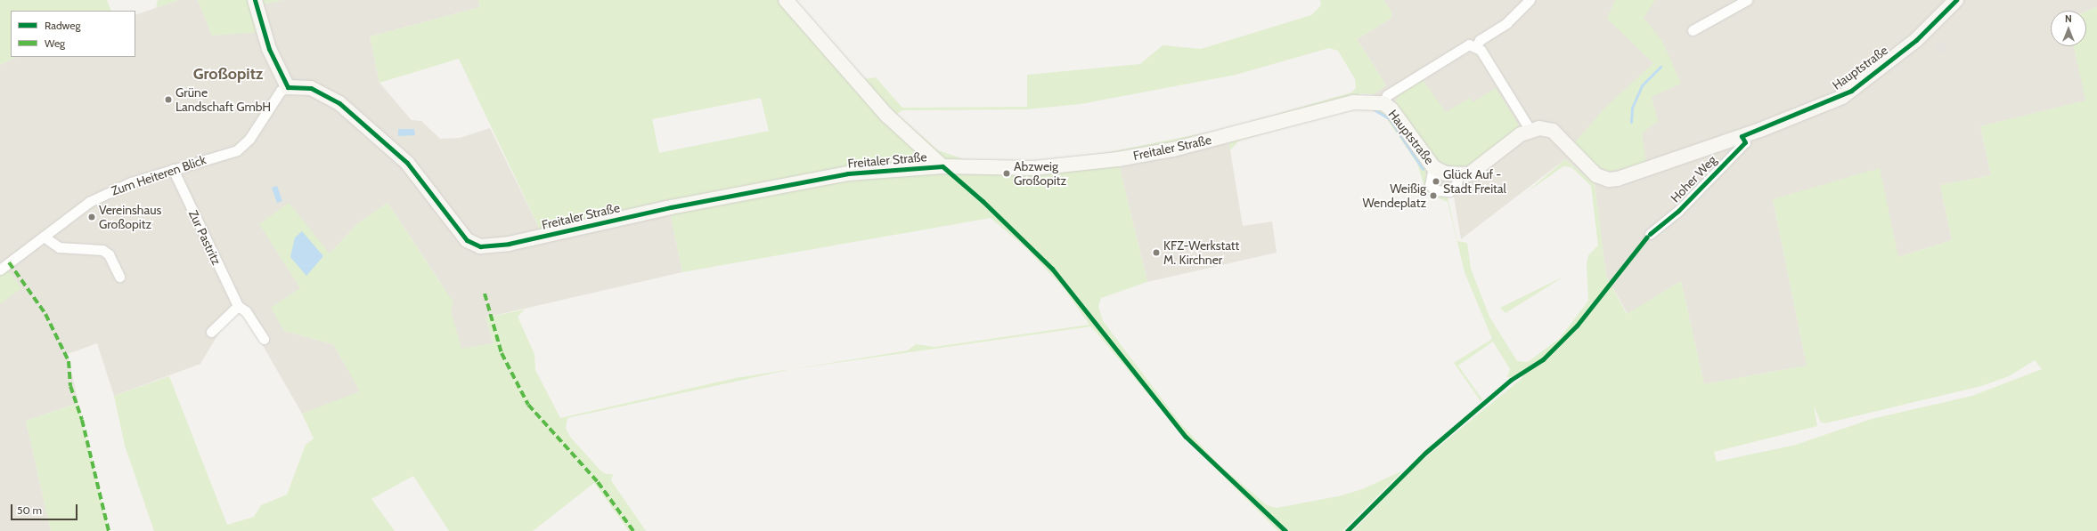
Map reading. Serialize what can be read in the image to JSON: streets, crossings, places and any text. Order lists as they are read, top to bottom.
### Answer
{
  "streets": {
    "street": [
      "Hauptstraße",
      "Freitaler Straße",
      "Zum Heiteren Blick",
      "Hoher Weg",
      "Zur Pastritz"
    ]
  },
  "crossings": [
    ["Hauptstraße", "Freitaler Straße"],
    ["Hauptstraße", "Hoher Weg"],
    ["Freitaler Straße", "Zum Heiteren Blick"],
    ["Zum Heiteren Blick", "Zur Pastritz"]
  ],
  "districts": ["Großopitz"],
  "places": [
    "Grüne Landschaft GmbH",
    "Abzweig Großopitz",
    "Glück Auf - Stadt Freital",
    "Weißig Wendeplatz",
    "Vereinshaus Großopitz",
    "KFZ-Werkstatt M. Kirchner"
  ],
  "legend": ["Radweg", "Weg"],
  "scale_bar": "50 m",
  "north": "top"
}
